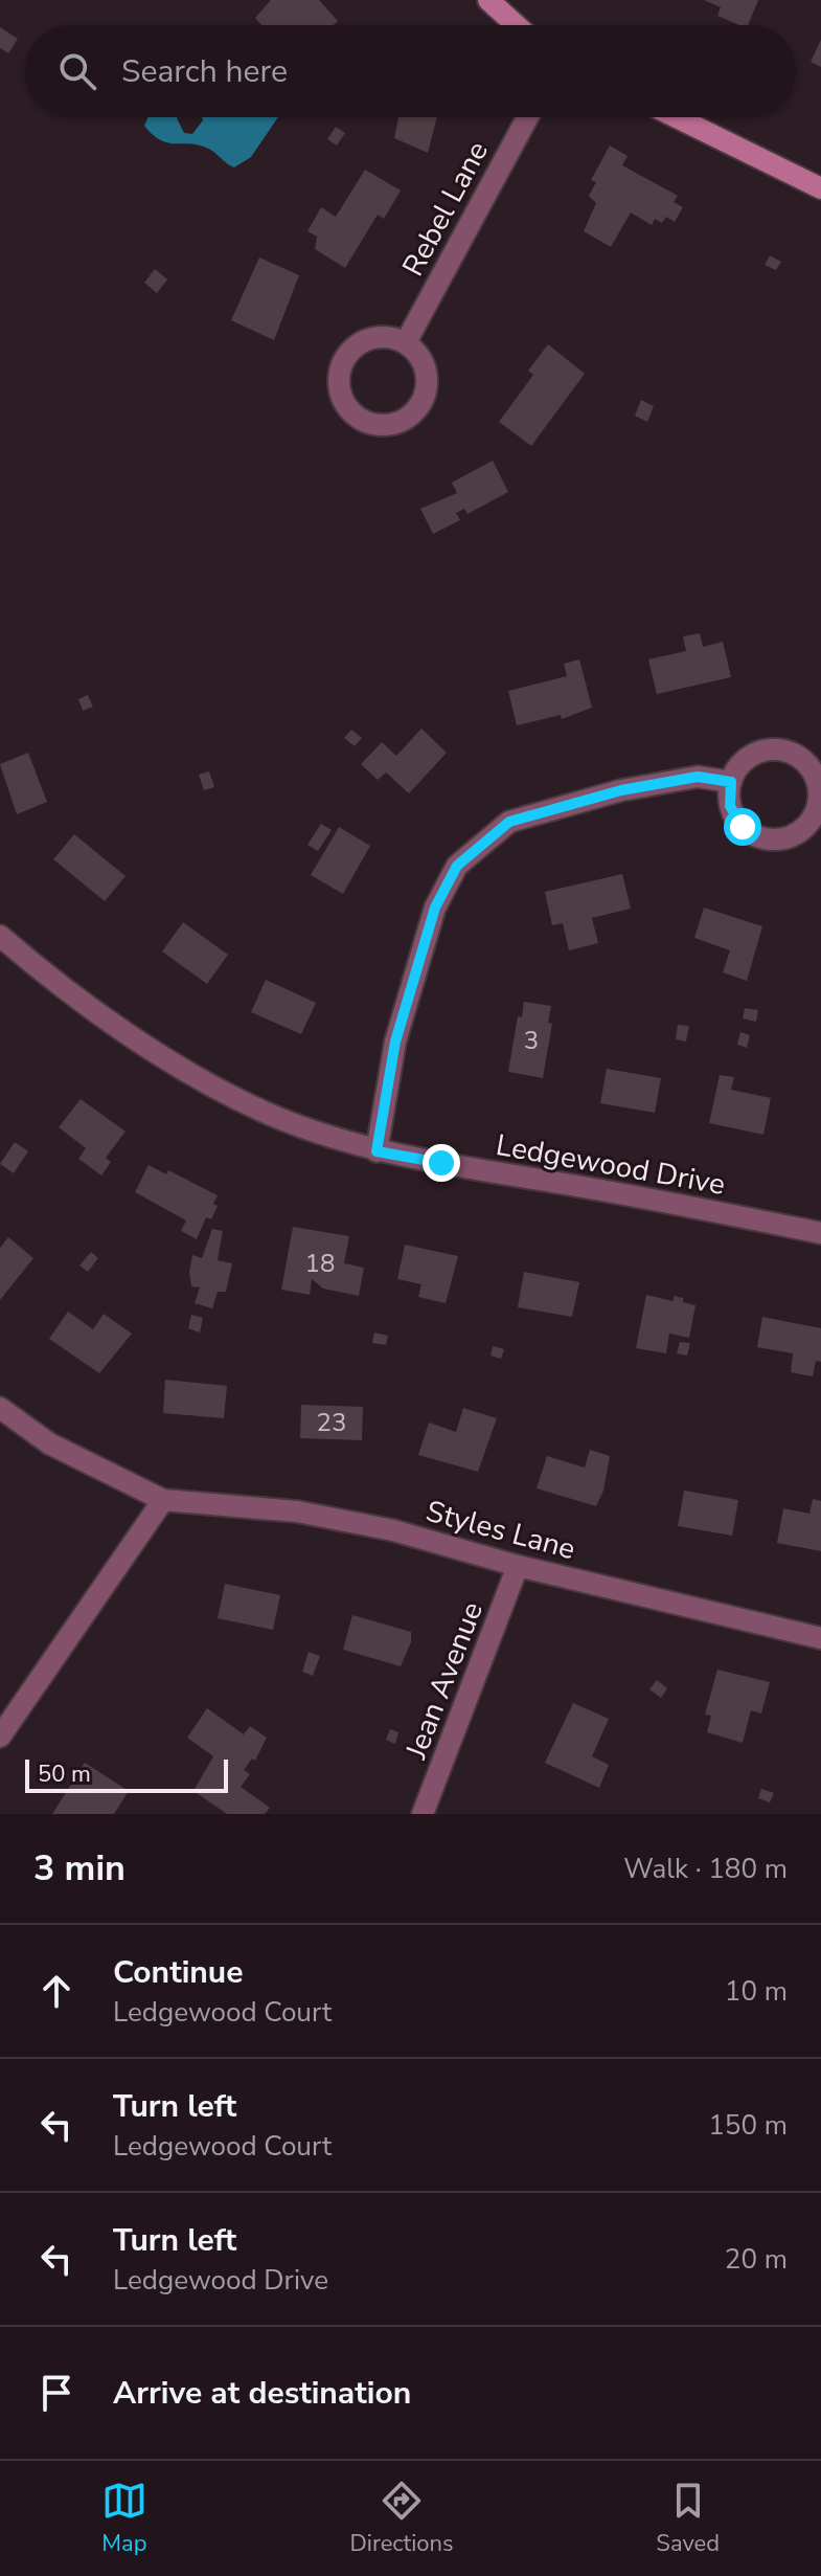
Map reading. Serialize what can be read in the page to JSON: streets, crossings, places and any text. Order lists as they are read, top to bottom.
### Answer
{
  "streets": {
    "street": [
      "Rebel Lane",
      "Ledgewood Drive",
      "Styles Lane",
      "Jean Avenue"
    ]
  },
  "crossings": [
    ["Styles Lane", "Jean Avenue"]
  ],
  "house_numbers": ["3", "18", "23"],
  "scale_bar": "50 m",
  "page": {
    "search": "Search here",
    "scale": "50 m",
    "heading": ["3 min", "Walk · 180 m"],
    "list": [
      ["Continue", "Ledgewood Court", "10 m"],
      ["Turn left", "Ledgewood Court", "150 m"],
      ["Turn left", "Ledgewood Drive", "20 m"],
      "Arrive at destination"
    ],
    "nav": ["Map", "Directions", "Saved"]
  }
}
